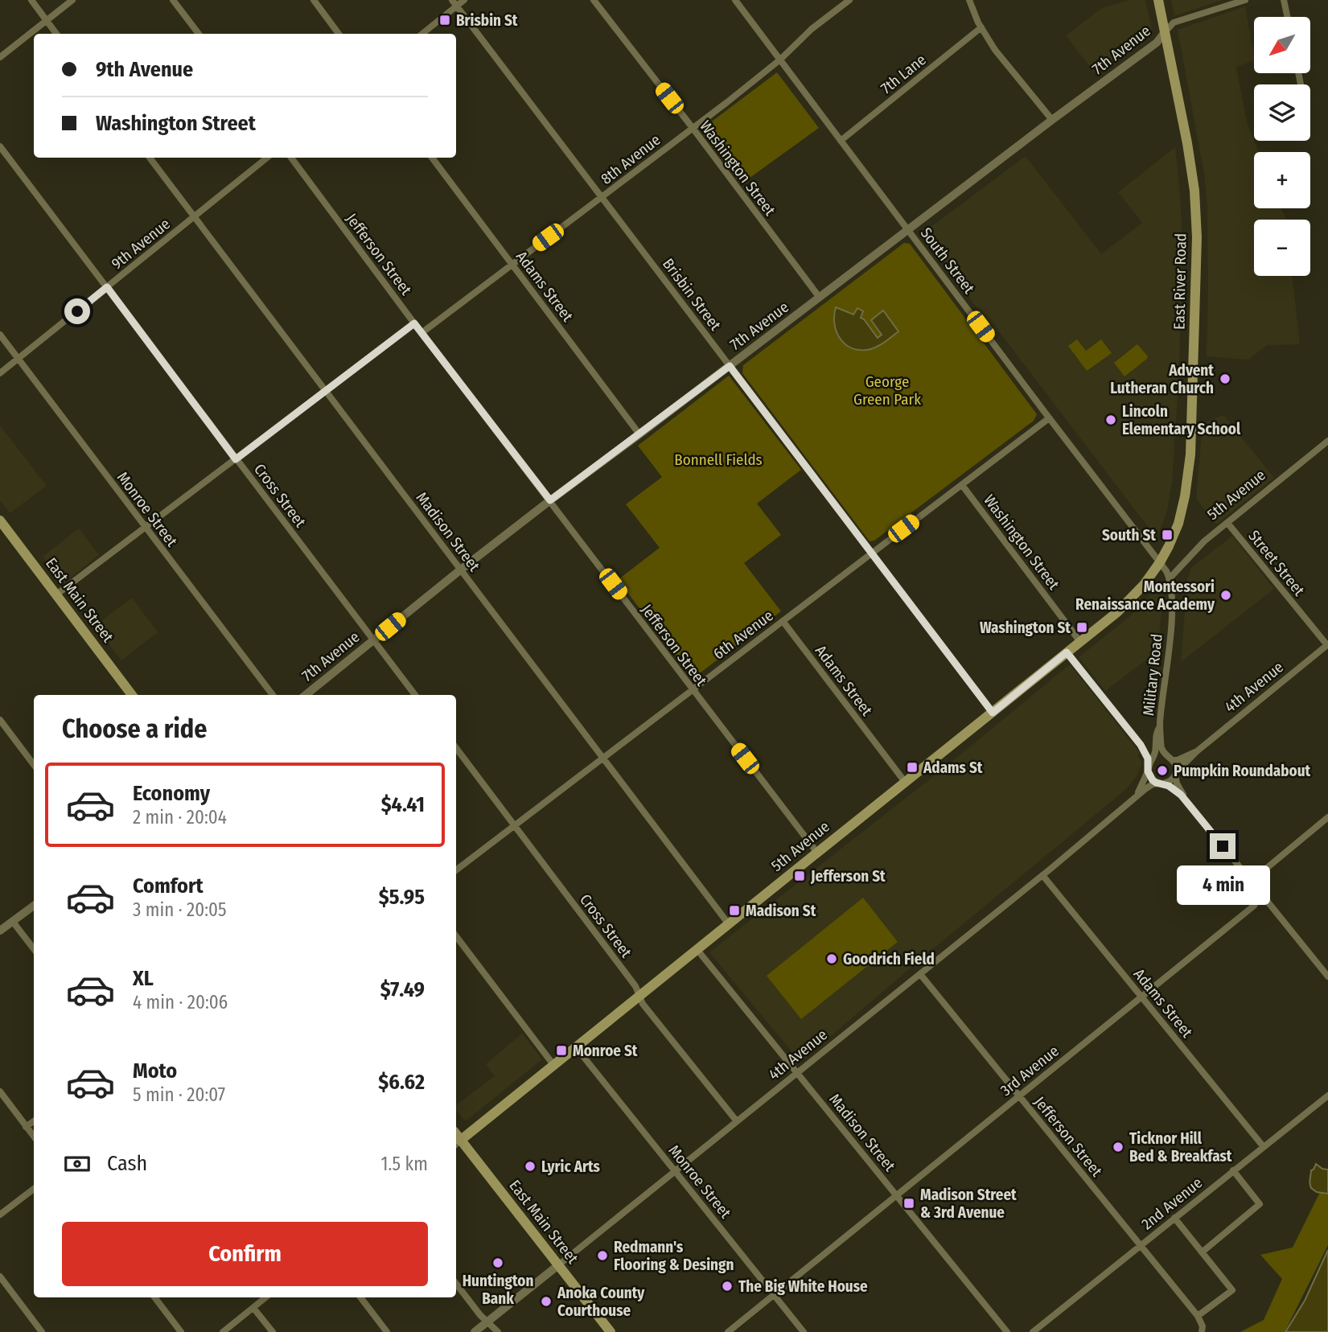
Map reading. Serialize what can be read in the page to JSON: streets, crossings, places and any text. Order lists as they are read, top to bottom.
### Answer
{
  "streets": {
    "main road": ["East River Road", "5th Avenue", "East Main Street"],
    "street": [
      "7th Avenue",
      "7th Lane",
      "8th Avenue",
      "Washington Street",
      "9th Avenue",
      "Jefferson Street",
      "South Street",
      "Adams Street",
      "Brisbin Street",
      "Cross Street",
      "Monroe Street",
      "Madison Street",
      "Street Street",
      "6th Avenue",
      "Military Road",
      "4th Avenue",
      "3rd Avenue",
      "2nd Avenue"
    ]
  },
  "crossings": [
    ["7th Avenue", "Washington Street"],
    ["7th Avenue", "Jefferson Street"],
    ["7th Avenue", "South Street"],
    ["7th Avenue", "East River Road"],
    ["7th Avenue", "Adams Street"],
    ["7th Avenue", "Brisbin Street"],
    ["7th Avenue", "Cross Street"],
    ["7th Avenue", "Madison Street"],
    ["7th Lane", "South Street"],
    ["8th Avenue", "Washington Street"],
    ["8th Avenue", "Jefferson Street"],
    ["8th Avenue", "South Street"],
    ["8th Avenue", "Adams Street"],
    ["8th Avenue", "Brisbin Street"],
    ["Washington Street", "5th Avenue"],
    ["Washington Street", "6th Avenue"],
    ["9th Avenue", "Cross Street"],
    ["9th Avenue", "Monroe Street"],
    ["9th Avenue", "Madison Street"],
    ["Jefferson Street", "5th Avenue"],
    ["Jefferson Street", "6th Avenue"],
    ["Jefferson Street", "4th Avenue"],
    ["Jefferson Street", "3rd Avenue"],
    ["Jefferson Street", "2nd Avenue"],
    ["South Street", "East River Road"],
    ["South Street", "5th Avenue"],
    ["South Street", "6th Avenue"],
    ["South Street", "Military Road"],
    ["East River Road", "5th Avenue"],
    ["East River Road", "Military Road"],
    ["Adams Street", "5th Avenue"],
    ["Adams Street", "6th Avenue"],
    ["Adams Street", "4th Avenue"],
    ["Adams Street", "3rd Avenue"],
    ["Adams Street", "2nd Avenue"],
    ["Brisbin Street", "5th Avenue"],
    ["Brisbin Street", "6th Avenue"],
    ["5th Avenue", "Cross Street"],
    ["5th Avenue", "Monroe Street"],
    ["5th Avenue", "Madison Street"],
    ["5th Avenue", "Street Street"],
    ["5th Avenue", "East Main Street"],
    ["5th Avenue", "Military Road"],
    ["Cross Street", "6th Avenue"],
    ["Cross Street", "4th Avenue"],
    ["Monroe Street", "4th Avenue"],
    ["Monroe Street", "3rd Avenue"],
    ["Madison Street", "6th Avenue"],
    ["Madison Street", "4th Avenue"],
    ["Madison Street", "3rd Avenue"],
    ["Street Street", "4th Avenue"],
    ["East Main Street", "4th Avenue"],
    ["Military Road", "4th Avenue"]
  ],
  "parks": ["George Green Park", "Bonnell Fields"],
  "places": {
    "transit": [
      "Brisbin St",
      "South St",
      "Washington St",
      "Adams St",
      "Jefferson St",
      "Madison St",
      "Monroe St",
      "Madison Street & 3rd Avenue"
    ],
    "other": [
      "Advent Lutheran Church",
      "Lincoln Elementary School",
      "Montessori Renaissance Academy",
      "Pumpkin Roundabout",
      "Goodrich Field",
      "Ticknor Hill Bed & Breakfast",
      "Lyric Arts",
      "Redmann's Flooring & Desingn",
      "Huntington Bank",
      "The Big White House",
      "Anoka County Courthouse"
    ]
  },
  "north": "bottom left",
  "page": {
    "map_buttons": ["+", "−"],
    "banner": ["9th Avenue", "Washington Street"],
    "heading": "Choose a ride",
    "list": [
      {
        "name": "Economy",
        "note": "2 min · 20:04",
        "value": "$4.41"
      },
      {
        "name": "Comfort",
        "note": "3 min · 20:05",
        "value": "$5.95"
      },
      {
        "name": "XL",
        "note": "4 min · 20:06",
        "value": "$7.49"
      },
      {
        "name": "Moto",
        "note": "5 min · 20:07",
        "value": "$6.62"
      }
    ],
    "bubble": "4 min",
    "pay": ["Cash", "1.5 km"],
    "buttons": "Confirm"
  }
}
